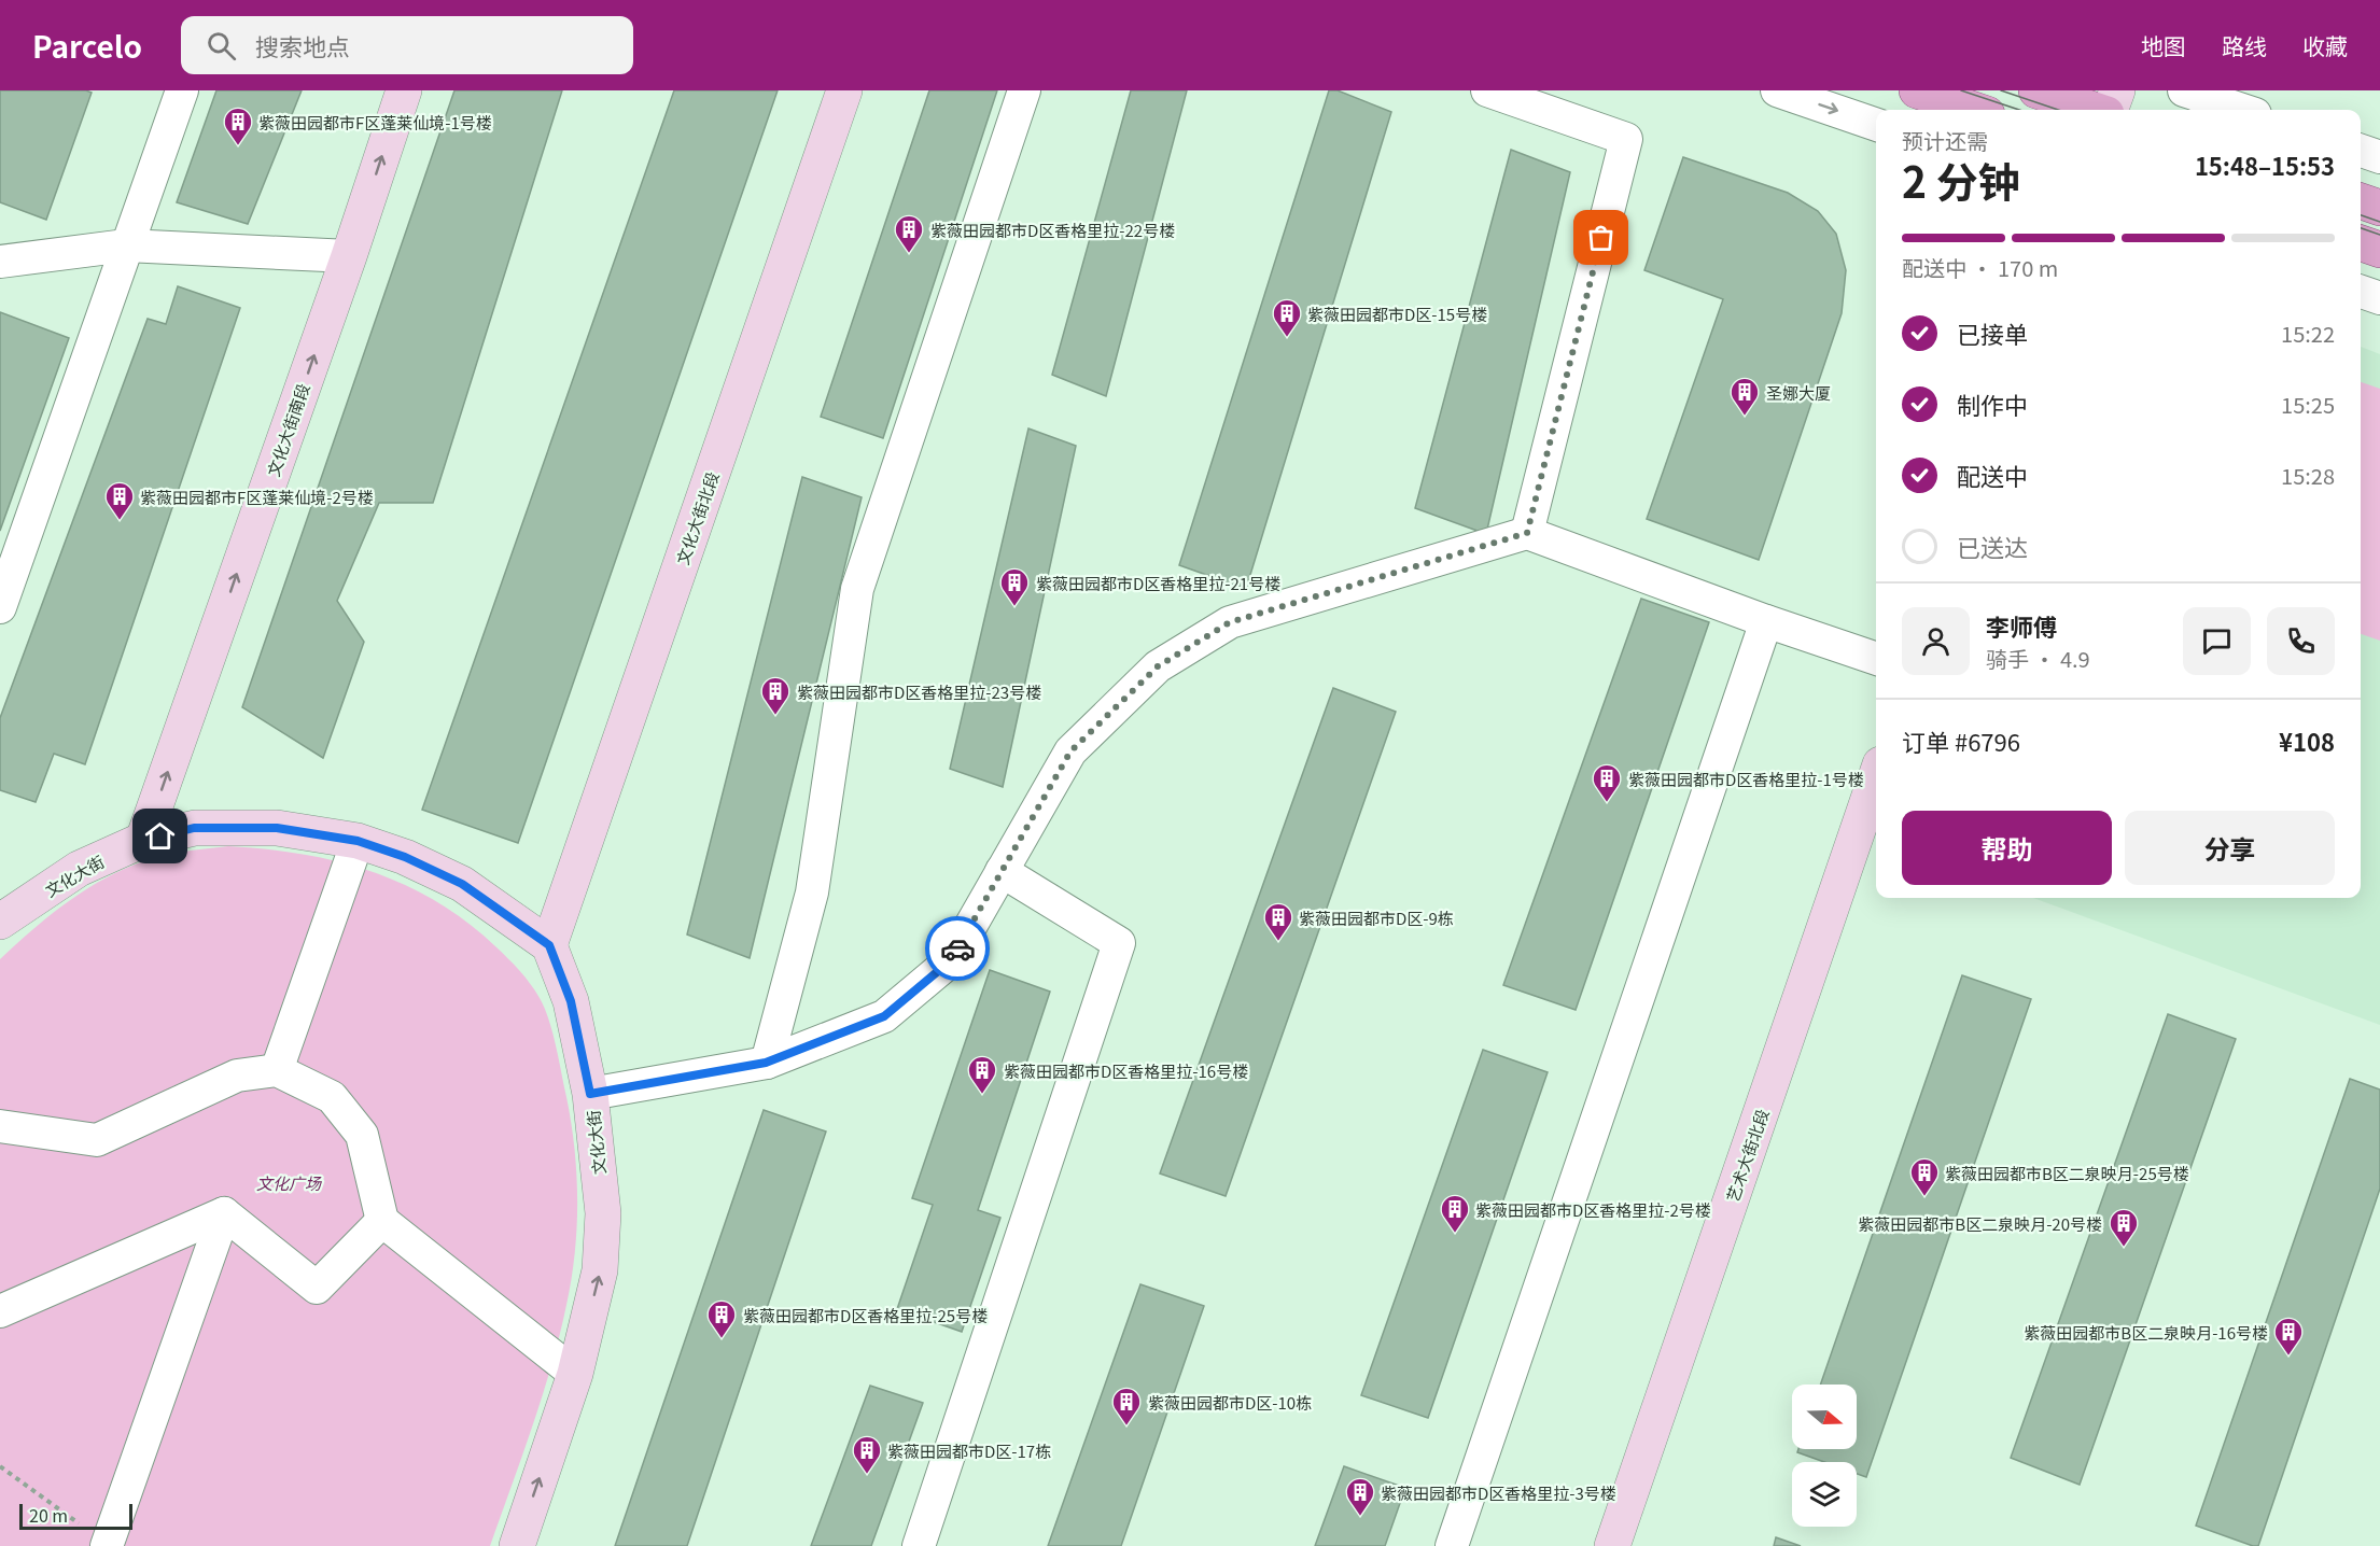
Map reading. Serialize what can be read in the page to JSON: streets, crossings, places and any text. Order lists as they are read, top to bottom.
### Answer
{
  "streets": {
    "street": [
      "文化大街南段",
      "文化大街北段",
      "文化大街",
      "艺术大街北段"
    ]
  },
  "crossings": [
    ["文化大街南段", "文化大街"],
    ["文化大街北段", "文化大街"]
  ],
  "one_way": ["文化大街"],
  "parks": ["文化广场"],
  "places": {
    "building": [
      "紫薇田园都市F区蓬莱仙境-1号楼",
      "紫薇田园都市D区香格里拉-22号楼",
      "紫薇田园都市D区-15号楼",
      "圣娜大厦",
      "紫薇田园都市F区蓬莱仙境-2号楼",
      "紫薇田园都市D区香格里拉-21号楼",
      "紫薇田园都市D区香格里拉-23号楼",
      "紫薇田园都市D区香格里拉-1号楼",
      "紫薇田园都市D区-9栋",
      "紫薇田园都市D区香格里拉-16号楼",
      "紫薇田园都市B区二泉映月-25号楼",
      "紫薇田园都市D区香格里拉-2号楼",
      "紫薇田园都市B区二泉映月-20号楼",
      "紫薇田园都市D区香格里拉-25号楼",
      "紫薇田园都市B区二泉映月-16号楼",
      "紫薇田园都市D区-10栋",
      "紫薇田园都市D区-17栋",
      "紫薇田园都市D区香格里拉-3号楼"
    ]
  },
  "scale_bar": "20 m",
  "north": "right",
  "page": {
    "header": "Parcelo",
    "search": "搜索地点",
    "nav": ["地图", "路线", "收藏"],
    "heading": ["2 分钟", "预计还需", "15:48–15:53"],
    "panel": [
      "李师傅",
      "骑手 · 4.9",
      "订单 #6796",
      "¥108"
    ],
    "bar": "配送中 · 170 m",
    "list": [
      ["已接单", "15:22"],
      ["制作中", "15:25"],
      ["配送中", "15:28"],
      "已送达"
    ],
    "buttons": ["帮助", "分享"],
    "scale": "20 m"
  }
}
